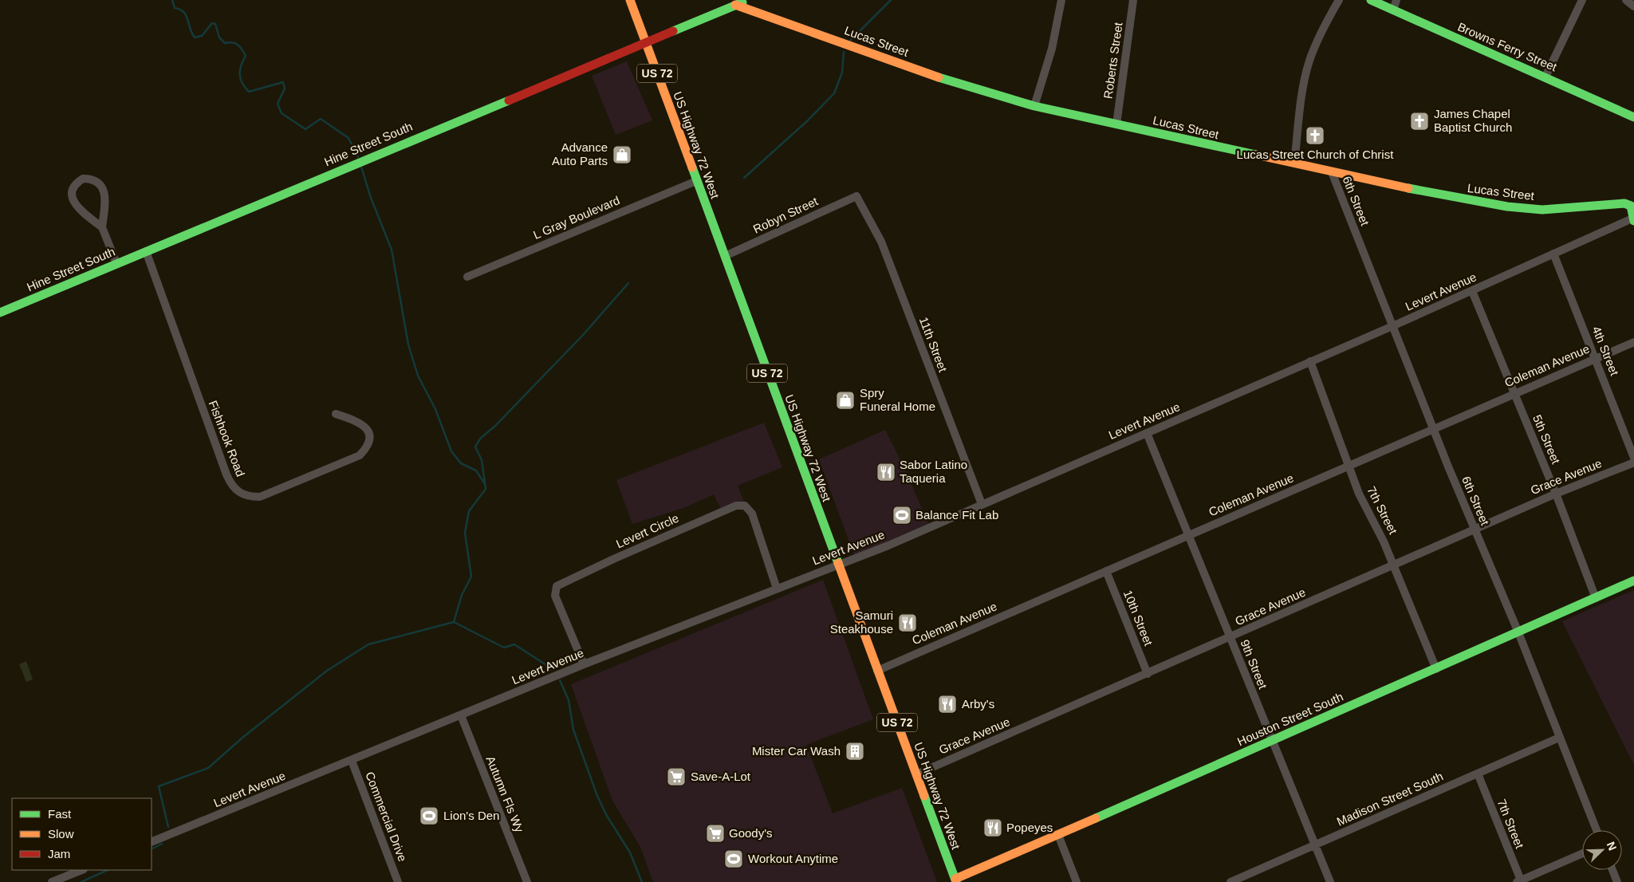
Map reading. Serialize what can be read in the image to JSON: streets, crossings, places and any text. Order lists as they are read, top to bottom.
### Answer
{
  "streets": {
    "main road": [
      "Lucas Street",
      "Browns Ferry Street",
      "US 72",
      "Hine Street South",
      "US Highway 72 West",
      "Houston Street South"
    ],
    "street": [
      "Roberts Street",
      "6th Street",
      "Robyn Street",
      "L Gray Boulevard",
      "Levert Avenue",
      "11th Street",
      "4th Street",
      "Coleman Avenue",
      "Fishhook Road",
      "5th Street",
      "Grace Avenue",
      "7th Street",
      "Levert Circle",
      "10th Street",
      "9th Street",
      "Autumn Fls Wy",
      "Madison Street South",
      "Commercial Drive"
    ]
  },
  "crossings": [
    ["Lucas Street", "Roberts Street"],
    ["Lucas Street", "Hine Street South"],
    ["Lucas Street", "6th Street"],
    ["Lucas Street", "Levert Avenue"],
    ["Hine Street South", "US Highway 72 West"],
    ["Hine Street South", "Fishhook Road"],
    ["US Highway 72 West", "Robyn Street"],
    ["US Highway 72 West", "L Gray Boulevard"],
    ["US Highway 72 West", "Levert Avenue"],
    ["US Highway 72 West", "Coleman Avenue"],
    ["US Highway 72 West", "Grace Avenue"],
    ["US Highway 72 West", "Houston Street South"],
    ["6th Street", "Levert Avenue"],
    ["6th Street", "Coleman Avenue"],
    ["6th Street", "Grace Avenue"],
    ["6th Street", "Houston Street South"],
    ["6th Street", "Madison Street South"],
    ["Robyn Street", "11th Street"],
    ["Levert Avenue", "11th Street"],
    ["Levert Avenue", "4th Street"],
    ["Levert Avenue", "5th Street"],
    ["Levert Avenue", "7th Street"],
    ["Levert Avenue", "Levert Circle"],
    ["Levert Avenue", "9th Street"],
    ["Levert Avenue", "Autumn Fls Wy"],
    ["Levert Avenue", "Commercial Drive"],
    ["4th Street", "Coleman Avenue"],
    ["Coleman Avenue", "5th Street"],
    ["Coleman Avenue", "7th Street"],
    ["Coleman Avenue", "10th Street"],
    ["Coleman Avenue", "9th Street"],
    ["5th Street", "Grace Avenue"],
    ["5th Street", "Houston Street South"],
    ["Grace Avenue", "7th Street"],
    ["Grace Avenue", "10th Street"],
    ["Grace Avenue", "9th Street"],
    ["7th Street", "Houston Street South"],
    ["7th Street", "Madison Street South"],
    ["9th Street", "Houston Street South"],
    ["9th Street", "Madison Street South"]
  ],
  "places": {
    "church": ["James Chapel Baptist Church", "Lucas Street Church of Christ"],
    "shop": ["Advance Auto Parts", "Spry Funeral Home"],
    "restaurant": [
      "Sabor Latino Taqueria",
      "Samuri Steakhouse",
      "Arby's",
      "Popeyes"
    ],
    "sports": ["Balance Fit Lab", "Lion's Den", "Workout Anytime"],
    "building": ["Mister Car Wash"],
    "supermarket": ["Save-A-Lot", "Goody's"]
  },
  "legend": ["Fast", "Slow", "Jam"],
  "north": "top right"
}
